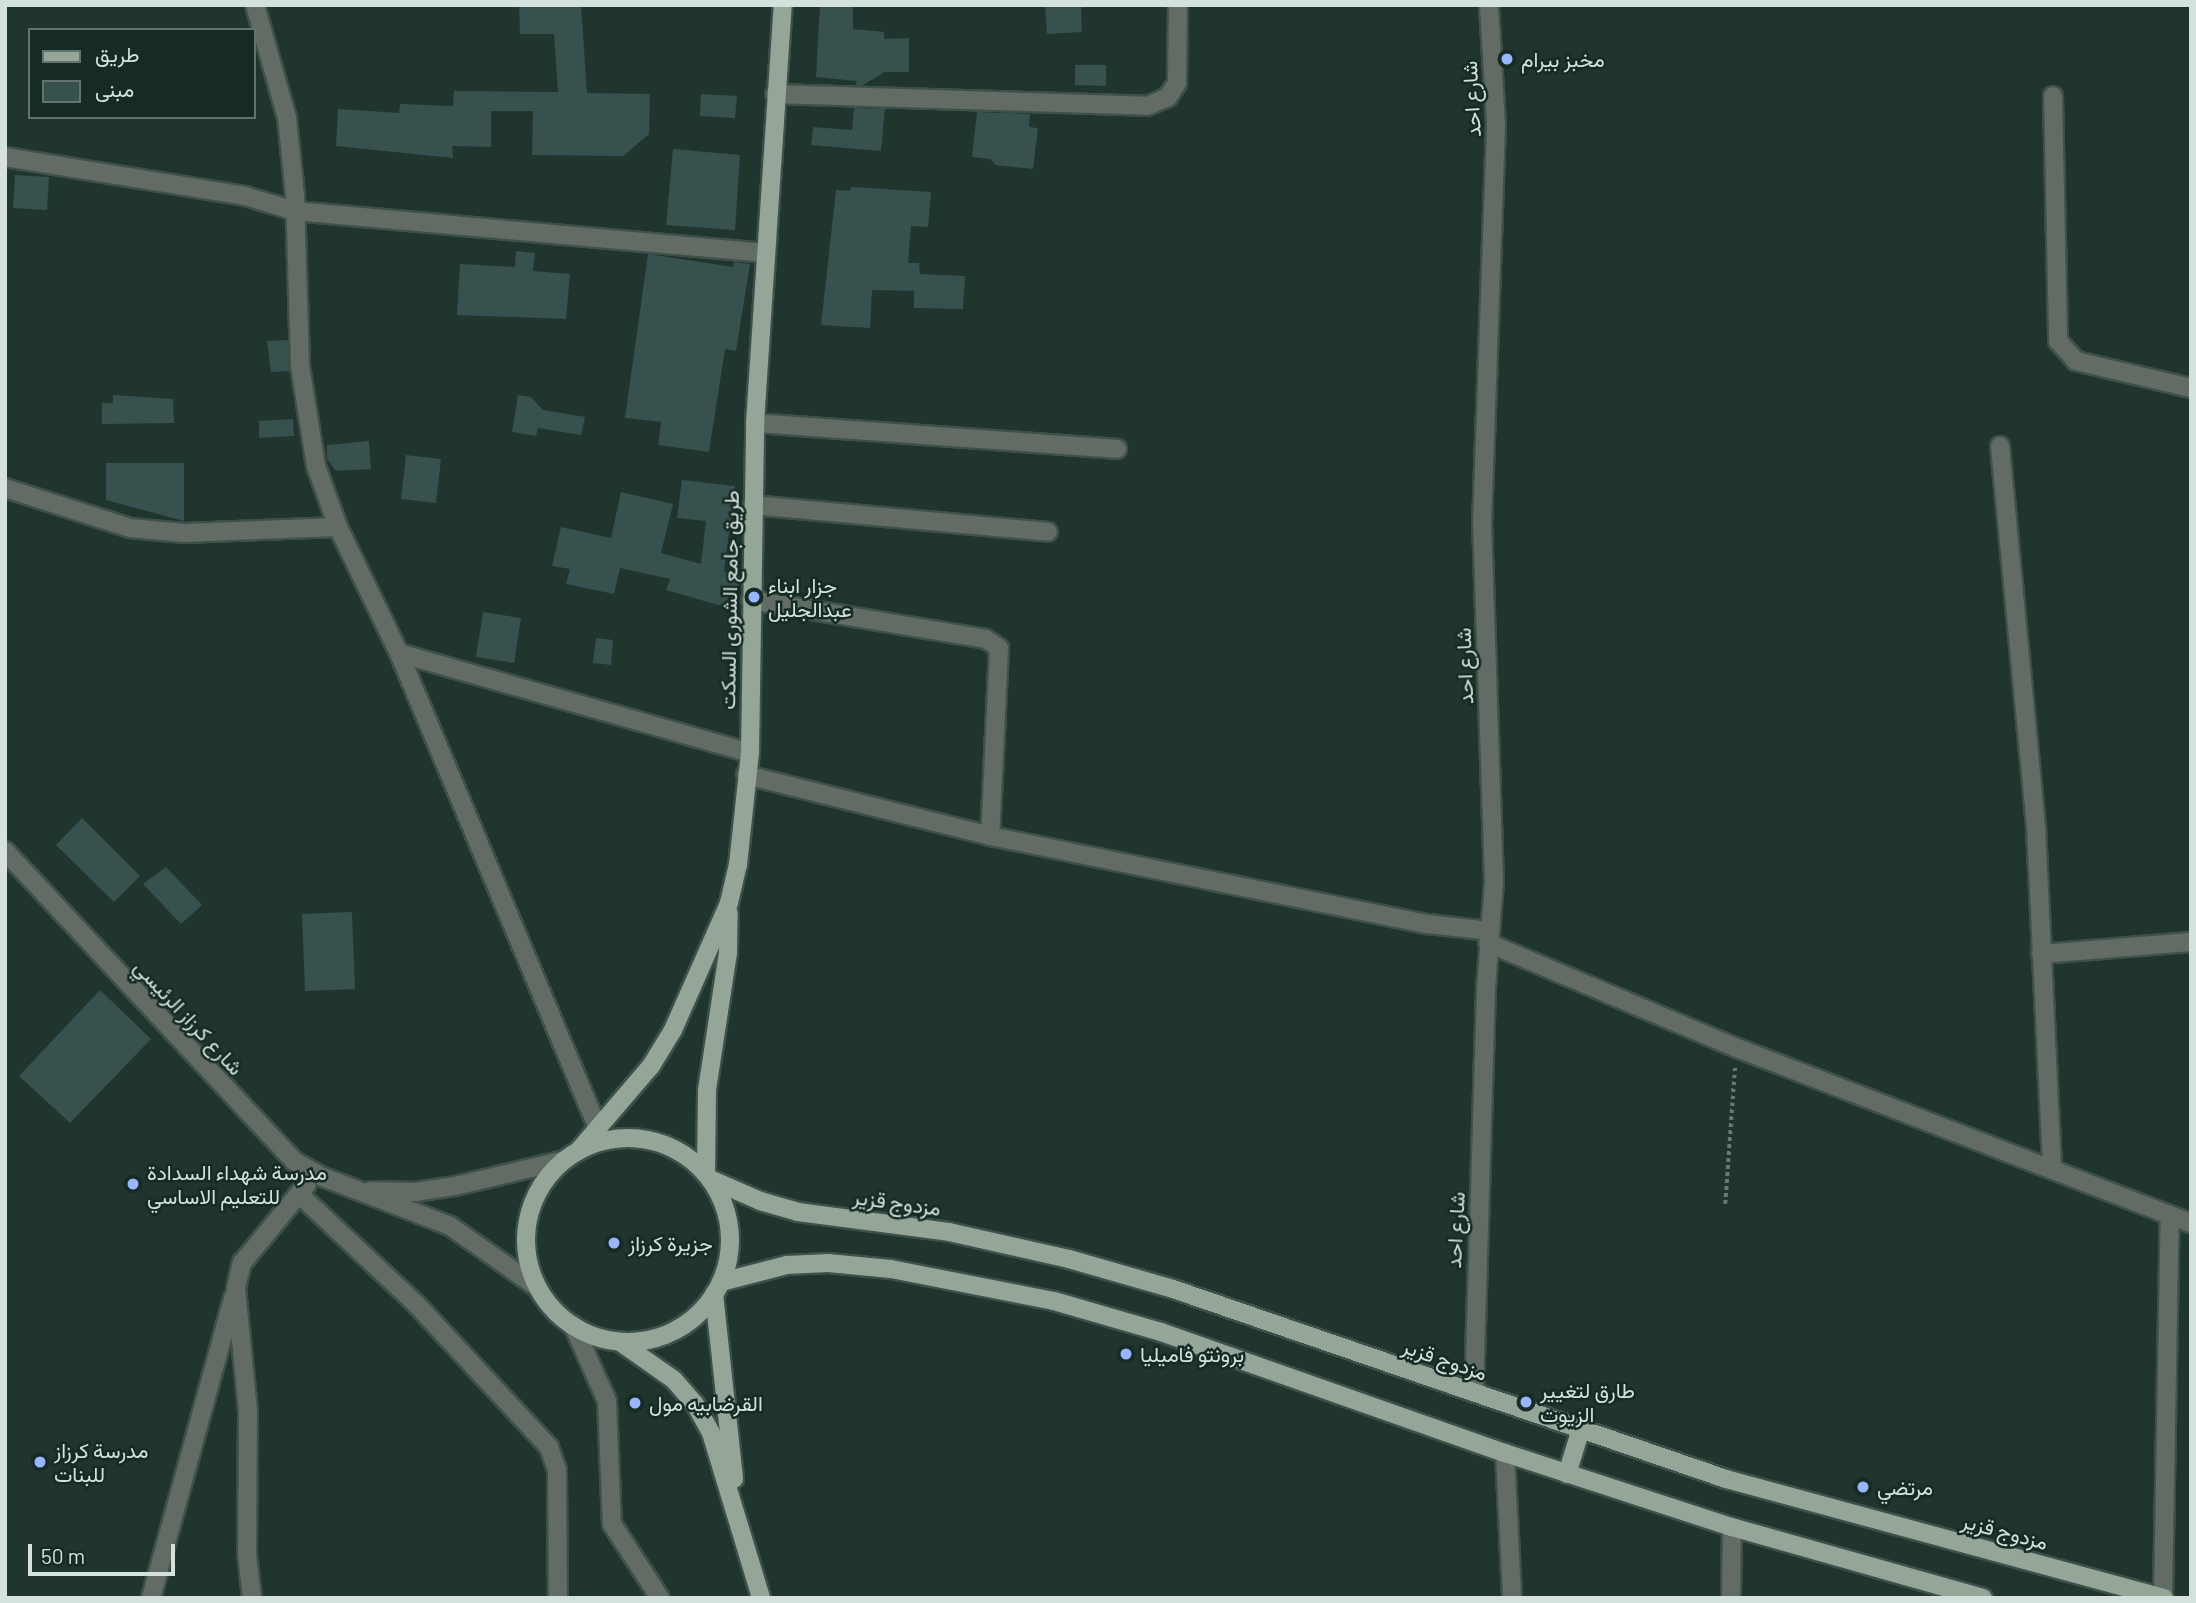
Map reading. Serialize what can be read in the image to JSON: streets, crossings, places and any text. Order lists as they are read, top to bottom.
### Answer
{
  "streets": {
    "main road": ["طريق جامع الشورى السكت", "مزدوج قزير"],
    "street": ["شارع احد", "شارع كرزاز الرئيسي"]
  },
  "crossings": [
    ["شارع احد", "مزدوج قزير"],
    ["طريق جامع الشورى السكت", "شارع كرزاز الرئيسي"],
    ["طريق جامع الشورى السكت", "مزدوج قزير"],
    ["شارع كرزاز الرئيسي", "مزدوج قزير"]
  ],
  "places": [
    "مخبز بيرام",
    "جزار ابناء عبدالجليل",
    "مدرسة شهداء السدادة للتعليم الاساسي",
    "جزيرة كرزاز",
    "برونتو فاميليا",
    "طارق لتغيير الزيوت",
    "القرضابيه مول",
    "مدرسة كرزاز للبنات",
    "مرتضي"
  ],
  "legend": ["طريق", "مبنى"],
  "scale_bar": "50 m"
}
